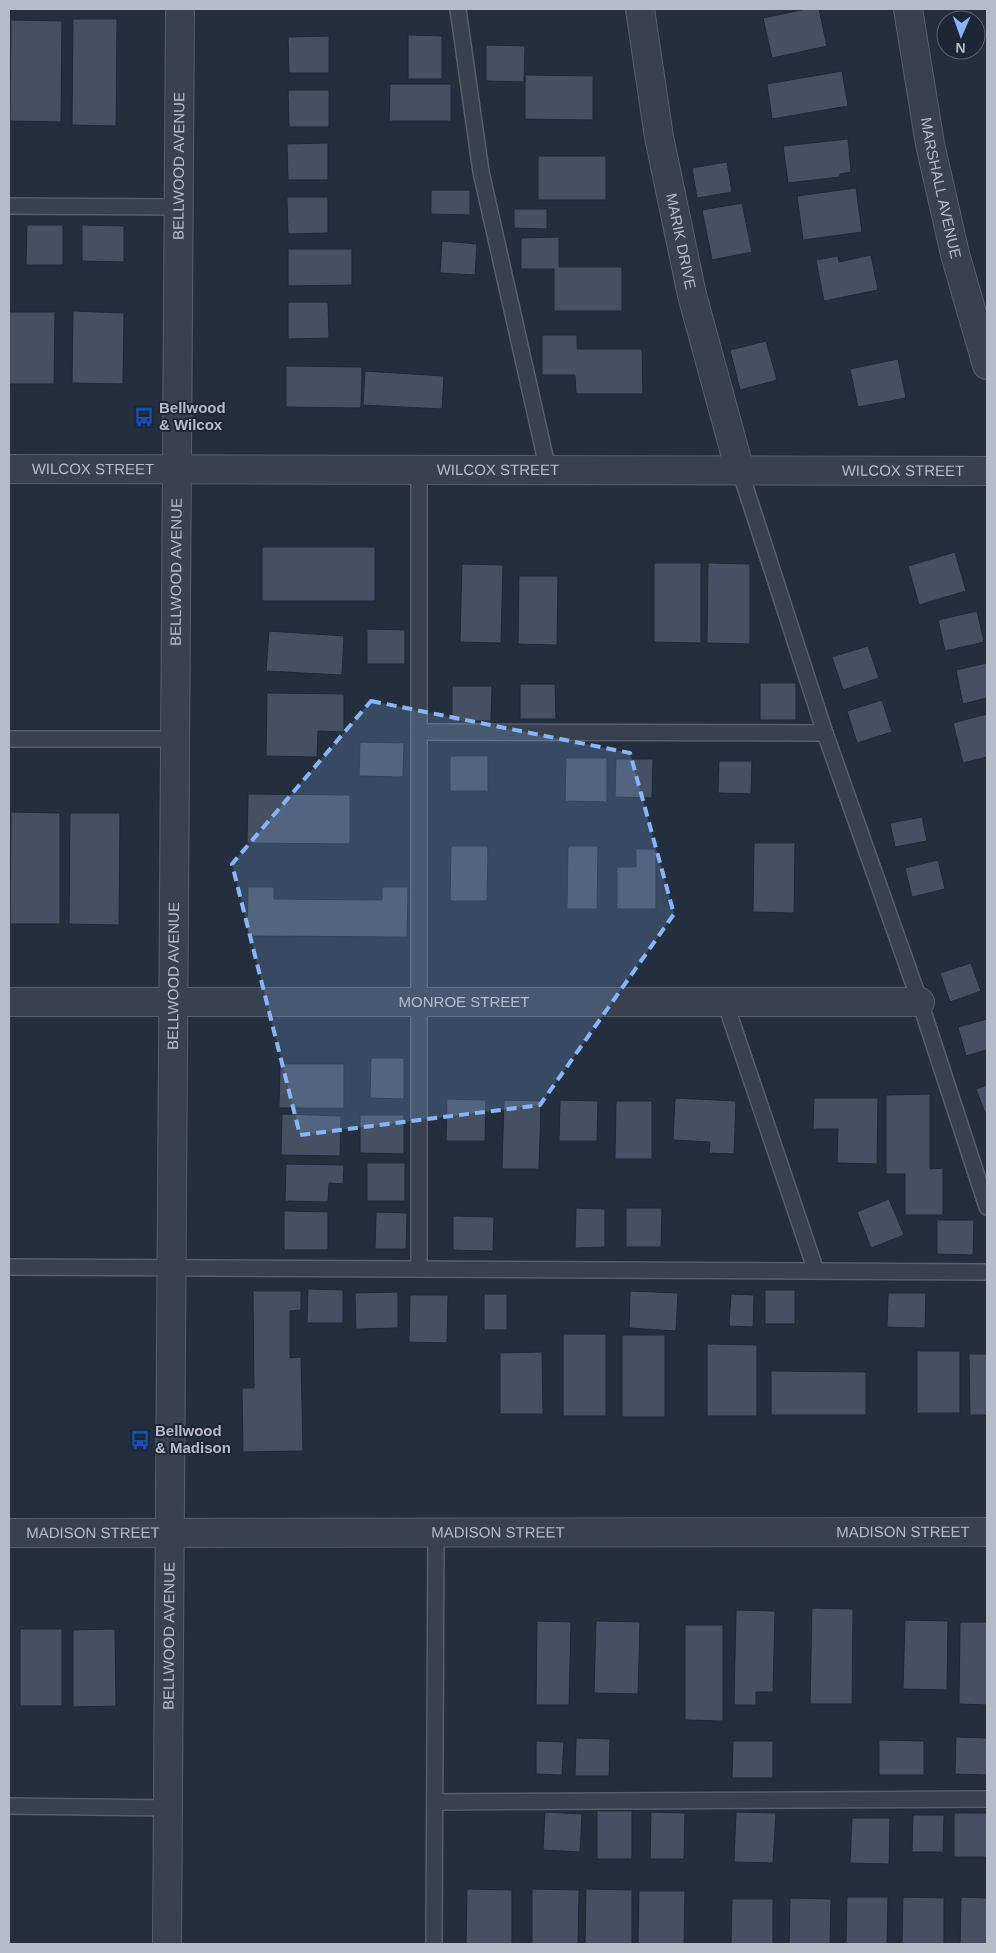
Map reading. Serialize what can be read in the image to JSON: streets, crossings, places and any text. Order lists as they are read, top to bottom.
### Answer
{
  "streets": {
    "street": [
      "BELLWOOD AVENUE",
      "MARSHALL AVENUE",
      "MARIK DRIVE",
      "WILCOX STREET",
      "MONROE STREET",
      "MADISON STREET"
    ]
  },
  "crossings": [
    ["BELLWOOD AVENUE", "WILCOX STREET"],
    ["BELLWOOD AVENUE", "MONROE STREET"],
    ["BELLWOOD AVENUE", "MADISON STREET"],
    ["MARIK DRIVE", "WILCOX STREET"]
  ],
  "places": {
    "bus stop": ["Bellwood & Wilcox", "Bellwood & Madison"]
  },
  "north": "bottom"
}
